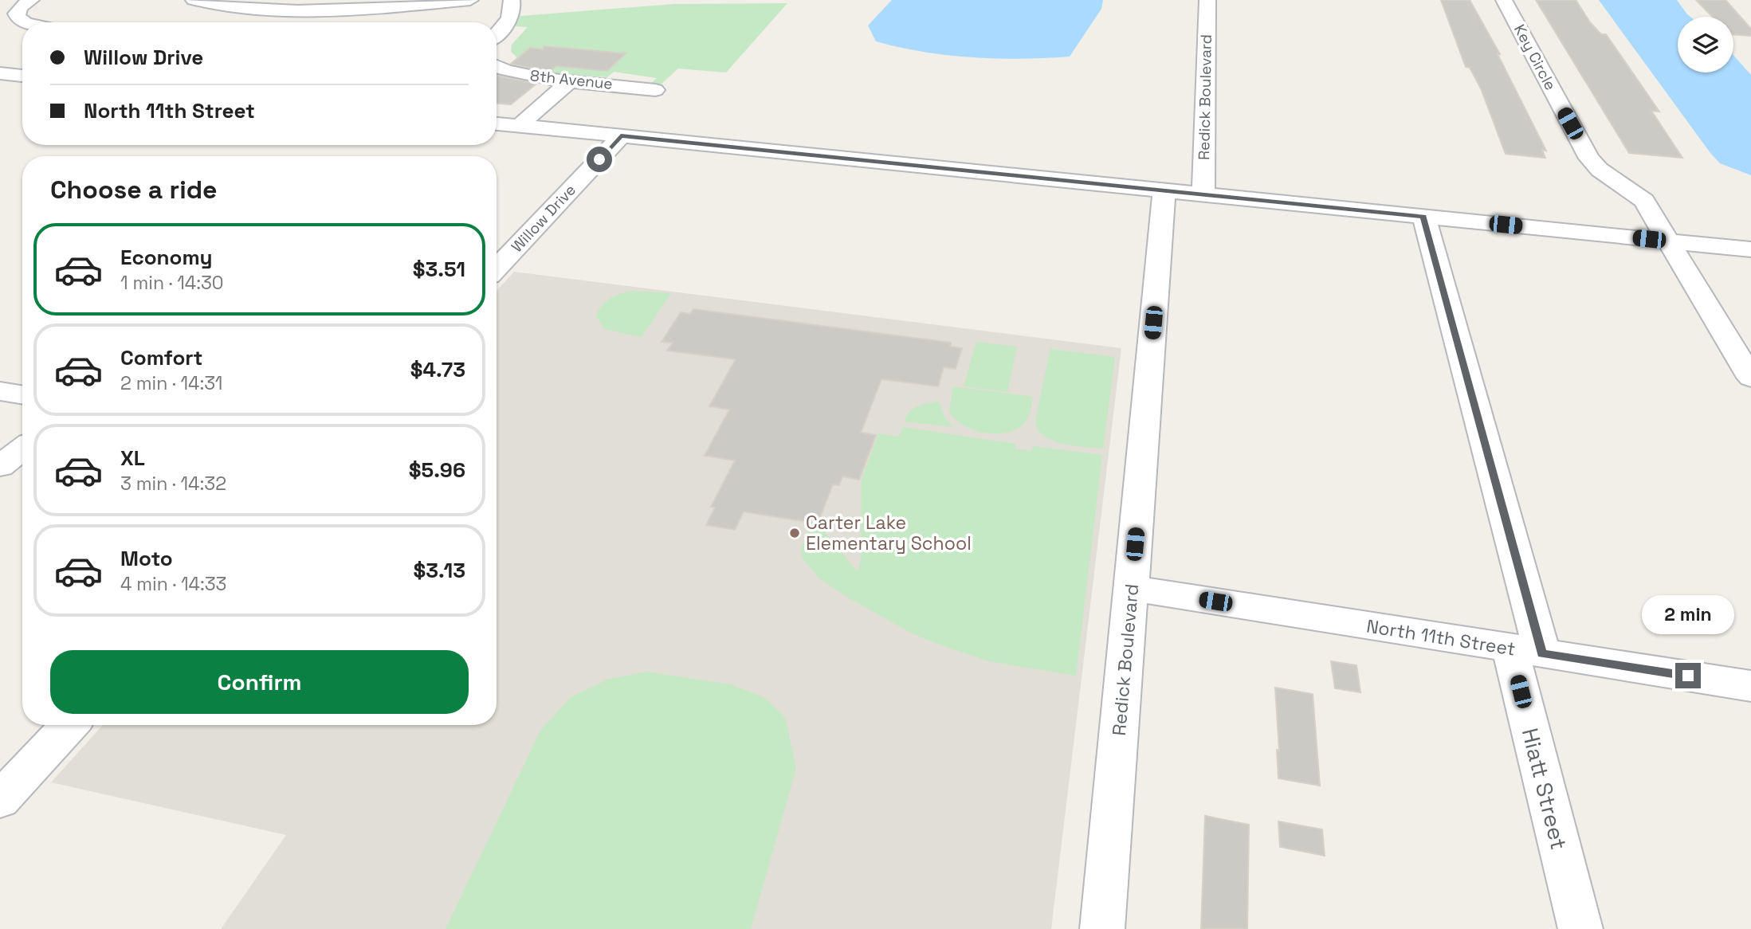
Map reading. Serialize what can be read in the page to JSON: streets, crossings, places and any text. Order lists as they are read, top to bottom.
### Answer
{
  "streets": {
    "street": [
      "Key Circle",
      "8th Avenue",
      "Redick Boulevard",
      "Willow Drive",
      "North 11th Street",
      "Hiatt Street"
    ]
  },
  "crossings": [
    ["Redick Boulevard", "North 11th Street"],
    ["North 11th Street", "Hiatt Street"]
  ],
  "places": ["Carter Lake Elementary School"],
  "page": {
    "banner": ["Willow Drive", "North 11th Street"],
    "heading": "Choose a ride",
    "list": [
      {
        "name": "Economy",
        "note": "1 min · 14:30",
        "value": "$3.51"
      },
      {
        "name": "Comfort",
        "note": "2 min · 14:31",
        "value": "$4.73"
      },
      {
        "name": "XL",
        "note": "3 min · 14:32",
        "value": "$5.96"
      },
      {
        "name": "Moto",
        "note": "4 min · 14:33",
        "value": "$3.13"
      }
    ],
    "bubble": "2 min",
    "buttons": "Confirm"
  }
}
